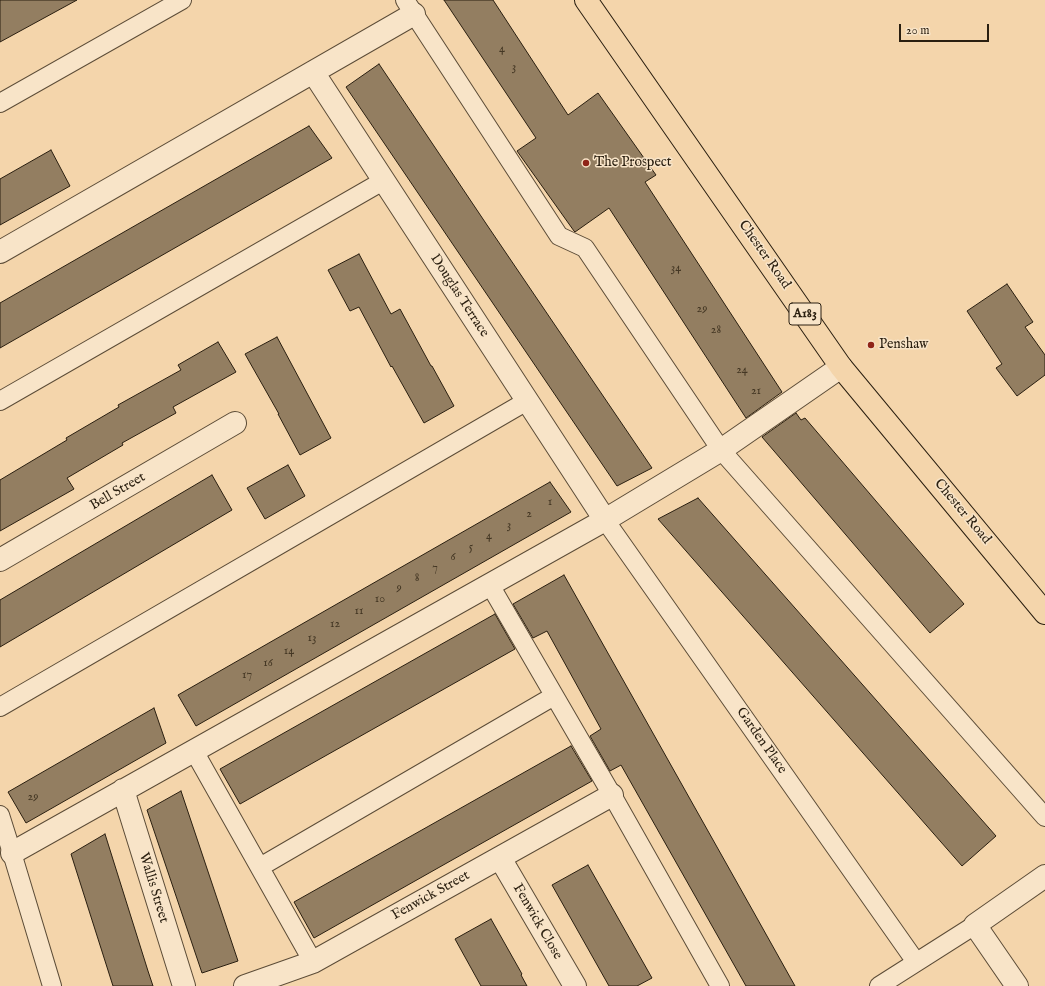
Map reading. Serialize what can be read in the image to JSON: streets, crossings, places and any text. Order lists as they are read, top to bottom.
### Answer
{
  "streets": {
    "main road": ["Chester Road", "A183"],
    "street": [
      "Douglas Terrace",
      "Bell Street",
      "Wallis Street",
      "Fenwick Street",
      "Fenwick Close"
    ],
    "lane": ["Garden Place"]
  },
  "crossings": [
    ["Douglas Terrace", "Garden Place"],
    ["Fenwick Street", "Fenwick Close"]
  ],
  "places": ["The Prospect", "Penshaw"],
  "house_numbers": [
    "4",
    "3",
    "34",
    "29",
    "28",
    "24",
    "21",
    "1",
    "2",
    "3",
    "4",
    "5",
    "6",
    "7",
    "8",
    "9",
    "10",
    "11",
    "12",
    "13",
    "14",
    "16",
    "17",
    "29"
  ],
  "scale_bar": "20 m"
}
